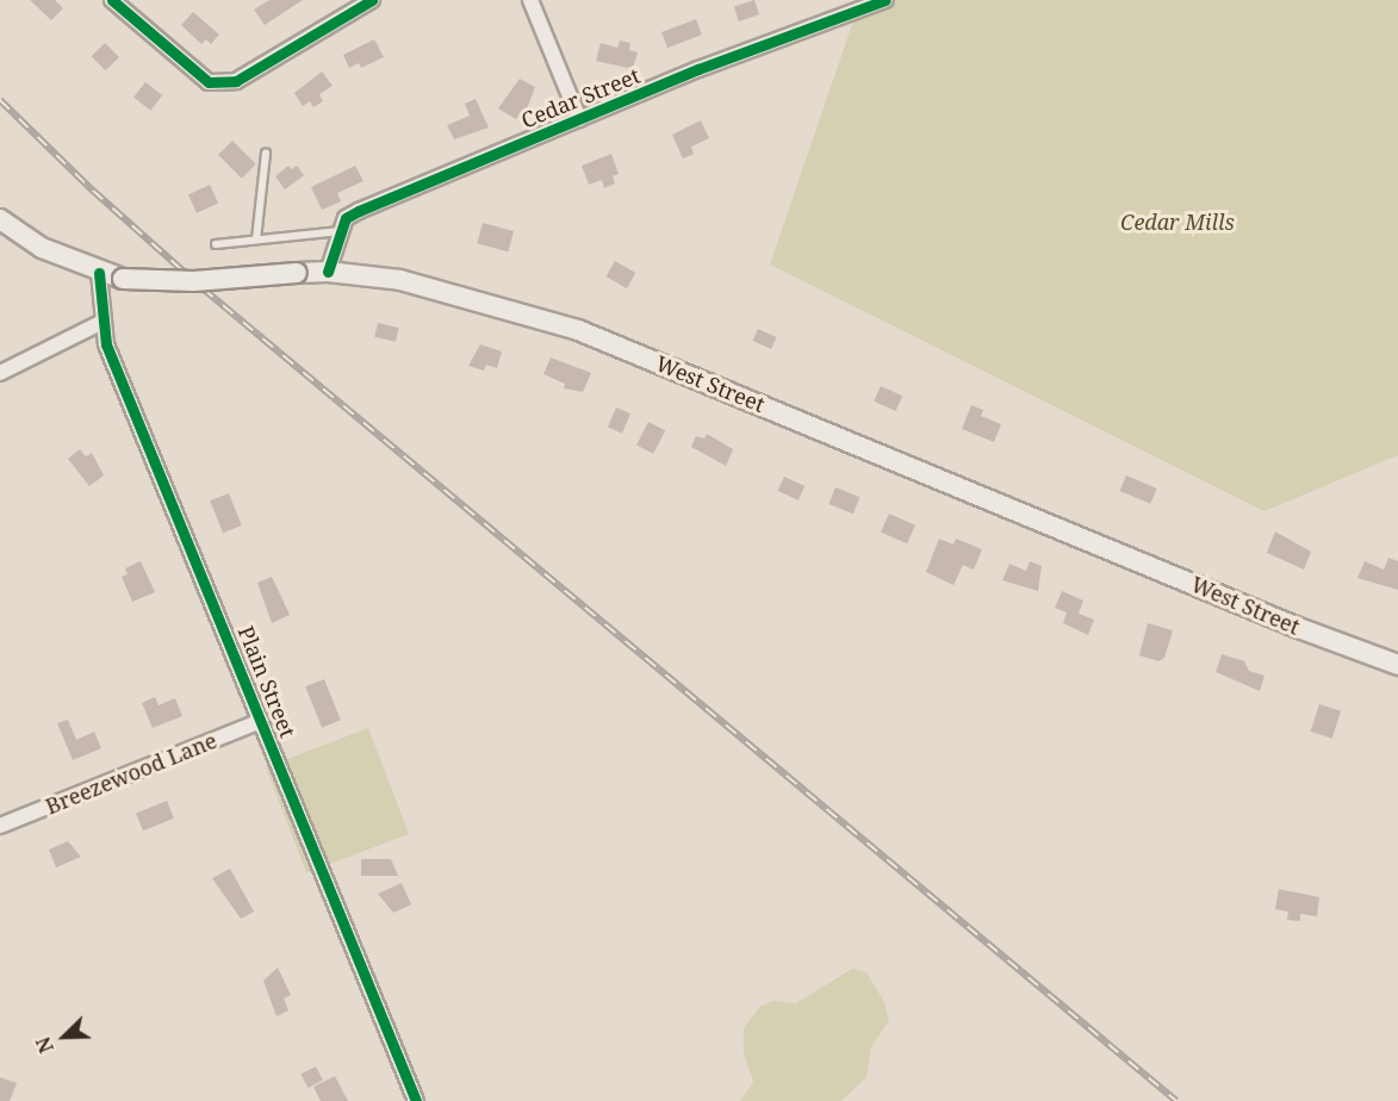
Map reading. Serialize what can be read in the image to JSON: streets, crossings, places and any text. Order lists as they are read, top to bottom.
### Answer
{
  "streets": {
    "main road": ["West Street"],
    "street": ["Cedar Street", "Plain Street", "Breezewood Lane"]
  },
  "crossings": [
    ["West Street", "Plain Street"],
    ["Plain Street", "Breezewood Lane"]
  ],
  "parks": ["Cedar Mills"],
  "north": "bottom left"
}
